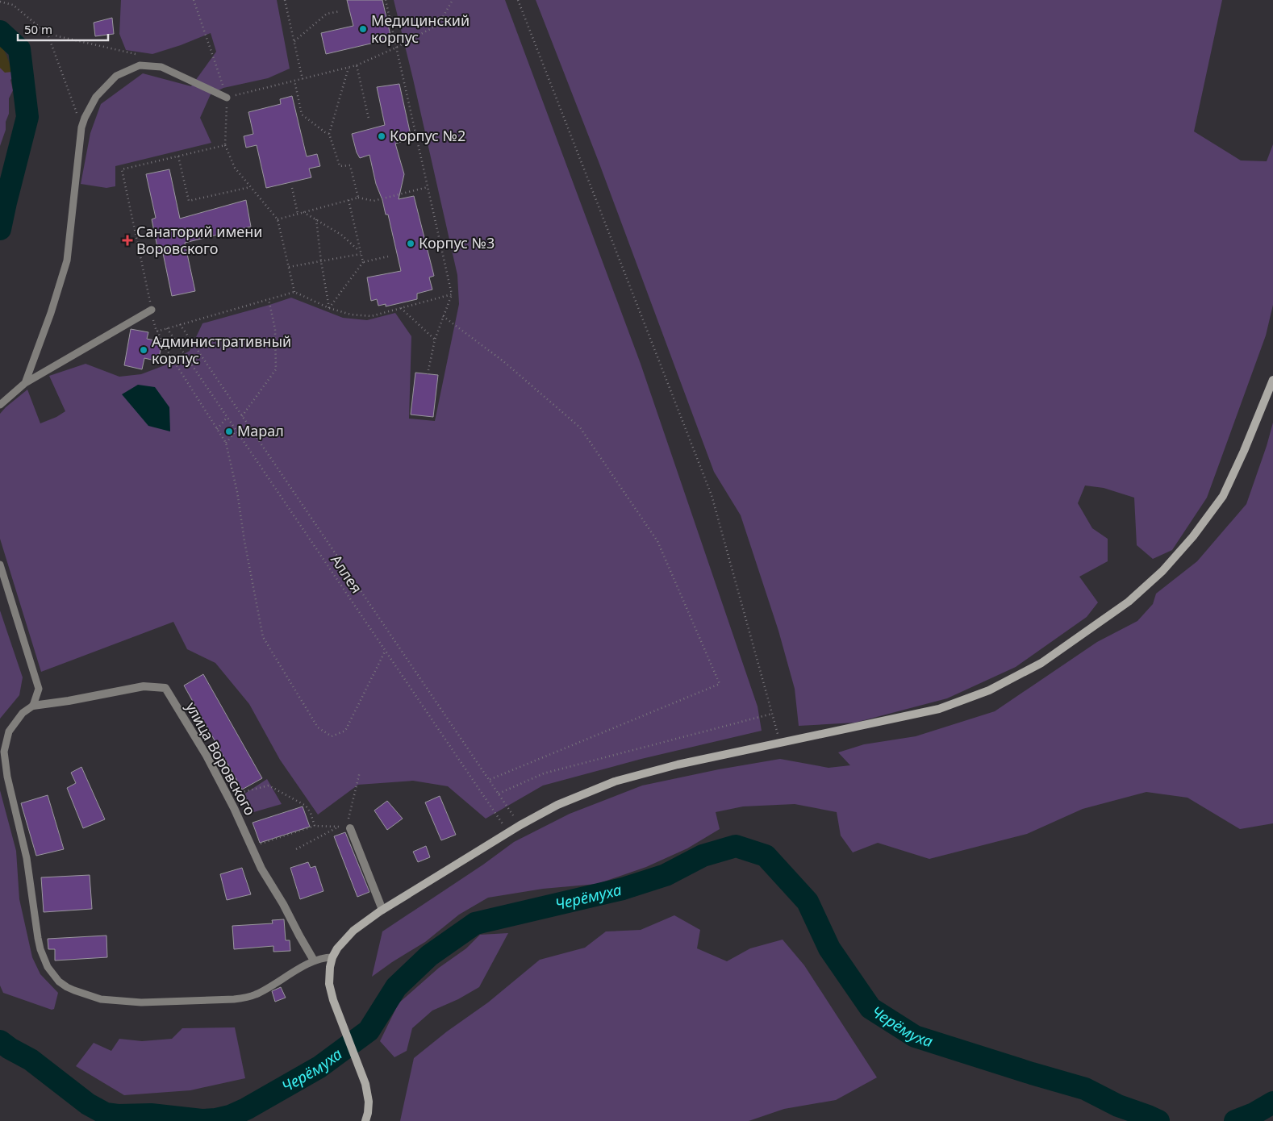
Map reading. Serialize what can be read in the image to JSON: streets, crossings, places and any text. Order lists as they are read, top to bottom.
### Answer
{
  "streets": {
    "street": ["улица Воровского"],
    "path": ["Аллея"]
  },
  "water": ["Черёмуха"],
  "places": {
    "other": [
      "Медицинский корпус",
      "Корпус №2",
      "Корпус №3",
      "Административный корпус",
      "Марал"
    ],
    "health": ["Санаторий имени Воровского"]
  },
  "scale_bar": "50 m"
}
